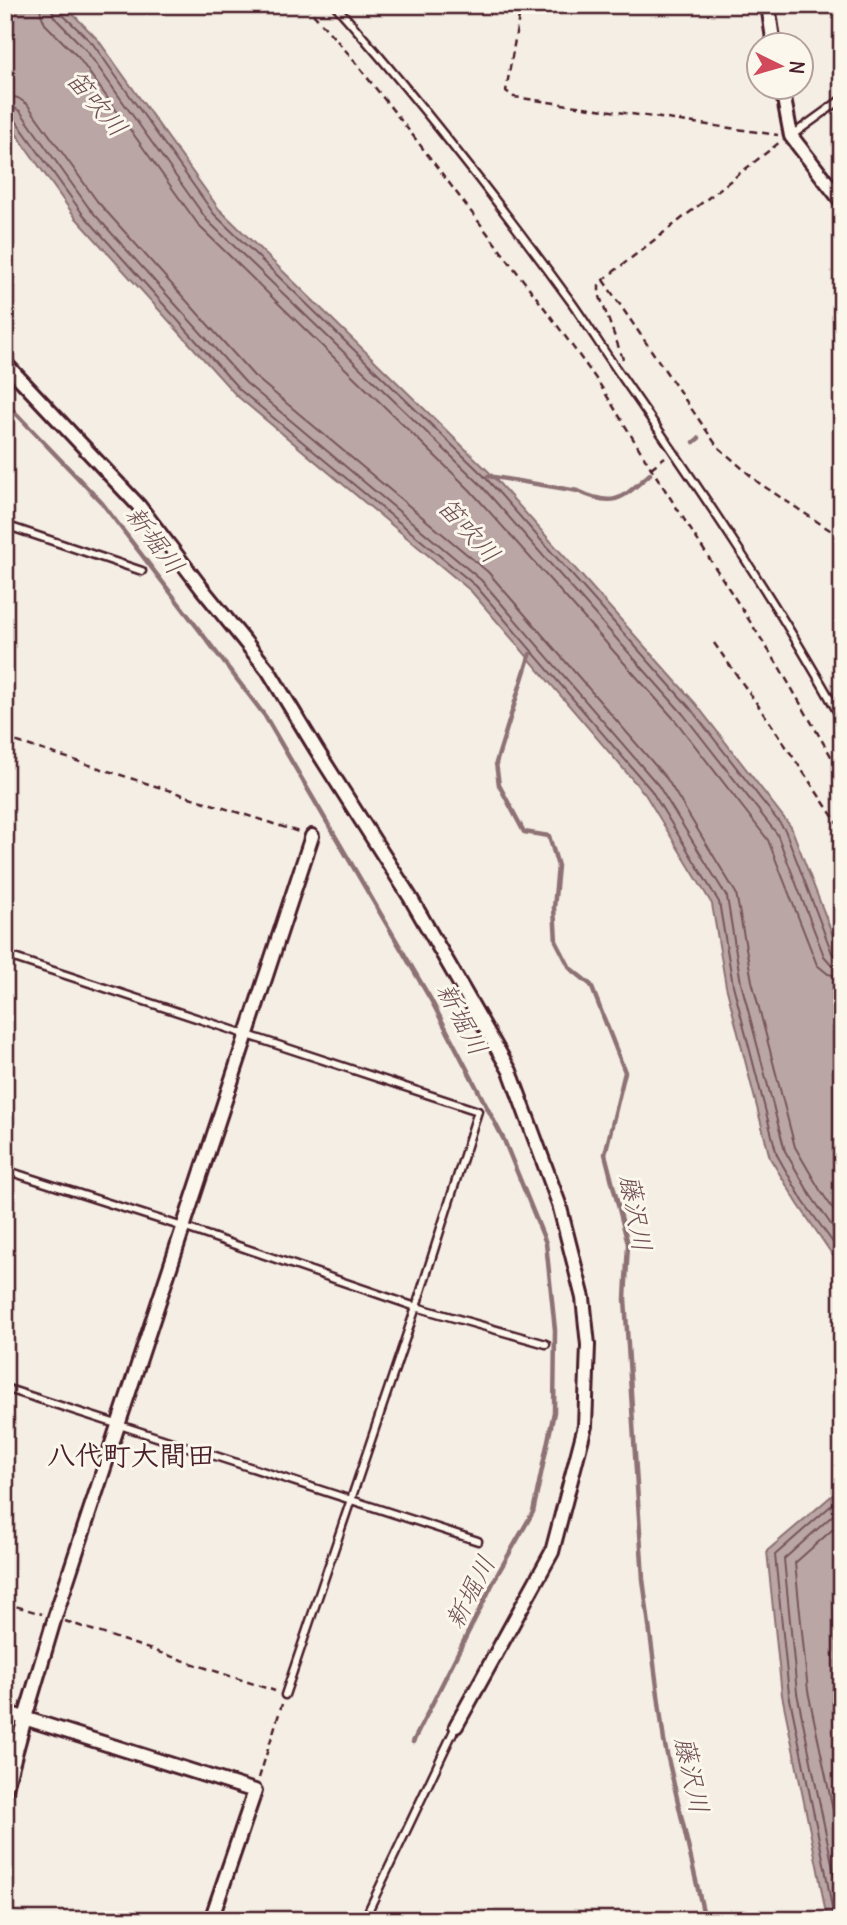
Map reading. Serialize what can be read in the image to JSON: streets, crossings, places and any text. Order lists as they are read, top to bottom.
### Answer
{
  "districts": ["八代町大間田"],
  "water": ["笛吹川", "新堀川", "藤沢川"],
  "north": "right"
}
